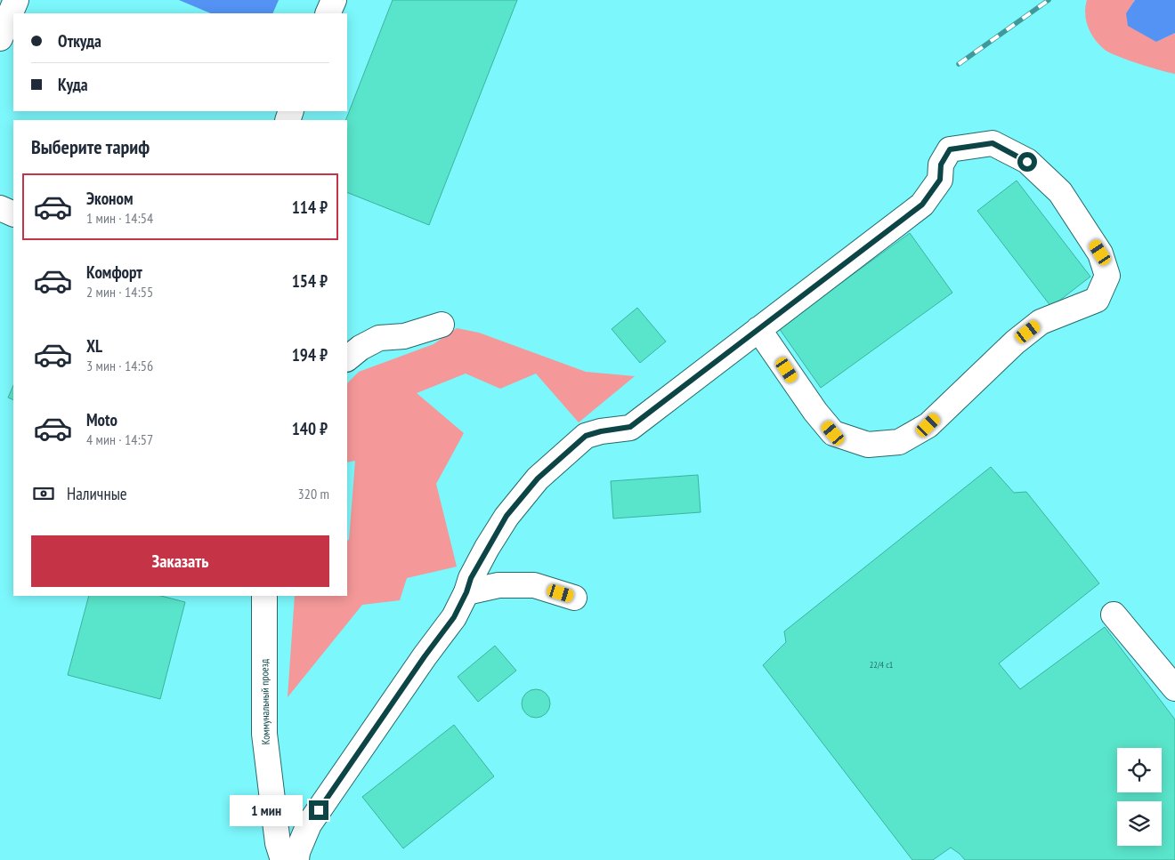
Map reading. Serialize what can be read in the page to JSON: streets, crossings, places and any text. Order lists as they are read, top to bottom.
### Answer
{
  "streets": {
    "street": ["Коммунальный проезд"]
  },
  "house_numbers": ["22/4 с1"],
  "page": {
    "banner": ["Откуда", "Куда"],
    "heading": "Выберите тариф",
    "list": [
      {
        "name": "Эконом",
        "note": "1 мин · 14:54",
        "value": "114 ₽"
      },
      {
        "name": "Комфорт",
        "note": "2 мин · 14:55",
        "value": "154 ₽"
      },
      {
        "name": "XL",
        "note": "3 мин · 14:56",
        "value": "194 ₽"
      },
      {
        "name": "Moto",
        "note": "4 мин · 14:57",
        "value": "140 ₽"
      }
    ],
    "pay": ["Наличные", "320 m"],
    "buttons": "Заказать",
    "bubble": "1 мин"
  }
}
